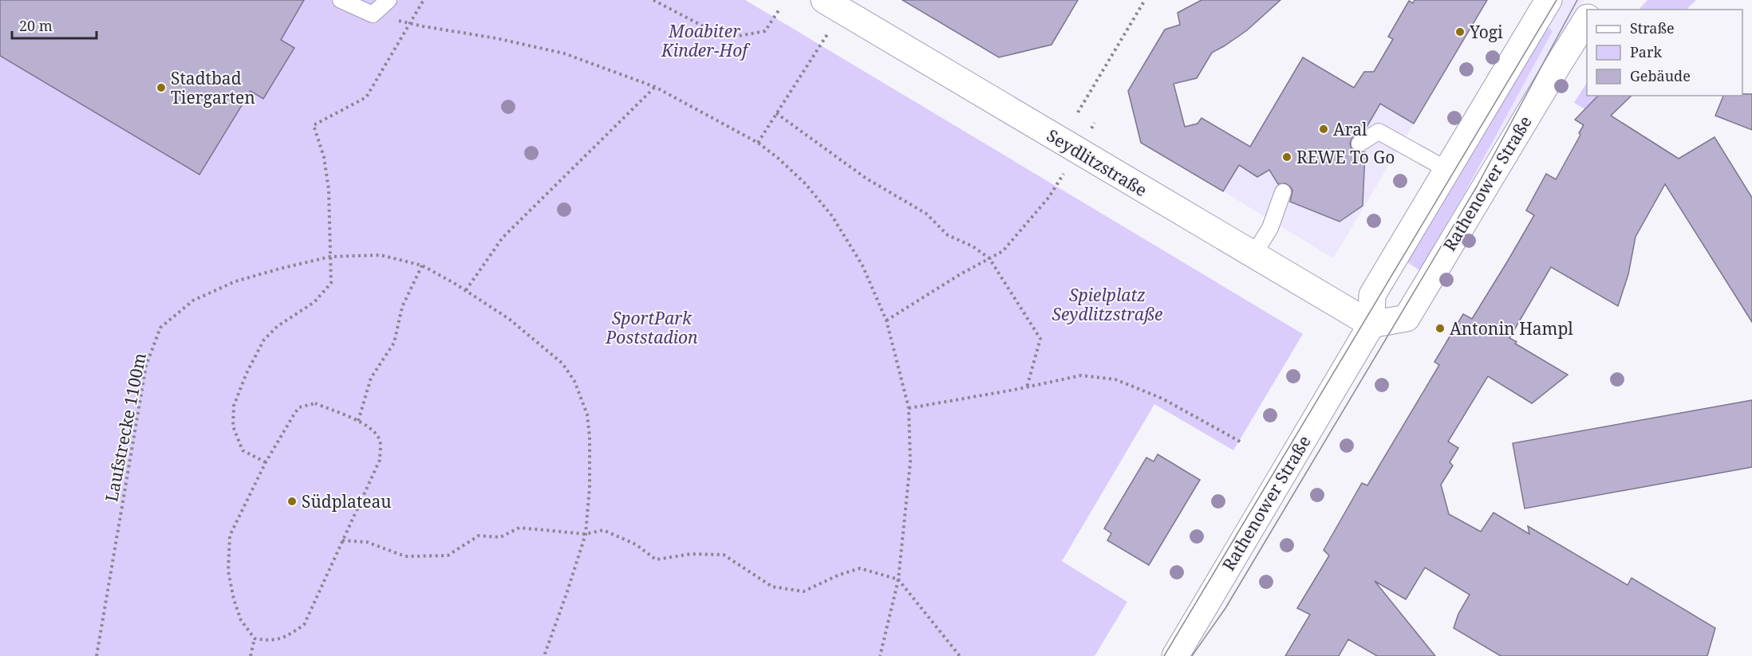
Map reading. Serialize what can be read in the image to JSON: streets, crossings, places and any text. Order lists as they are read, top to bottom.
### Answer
{
  "streets": {
    "main road": ["Seydlitzstraße", "Rathenower Straße"],
    "path": ["Laufstrecke 1100m"]
  },
  "crossings": [
    ["Seydlitzstraße", "Rathenower Straße"]
  ],
  "parks": ["Moabiter Kinder-Hof", "Spielplatz Seydlitzstraße", "SportPark Poststadion"],
  "places": [
    "Yogi",
    "Stadtbad Tiergarten",
    "Aral",
    "REWE To Go",
    "Antonin Hampl",
    "Südplateau"
  ],
  "legend": ["Straße", "Park", "Gebäude"],
  "scale_bar": "20 m"
}
